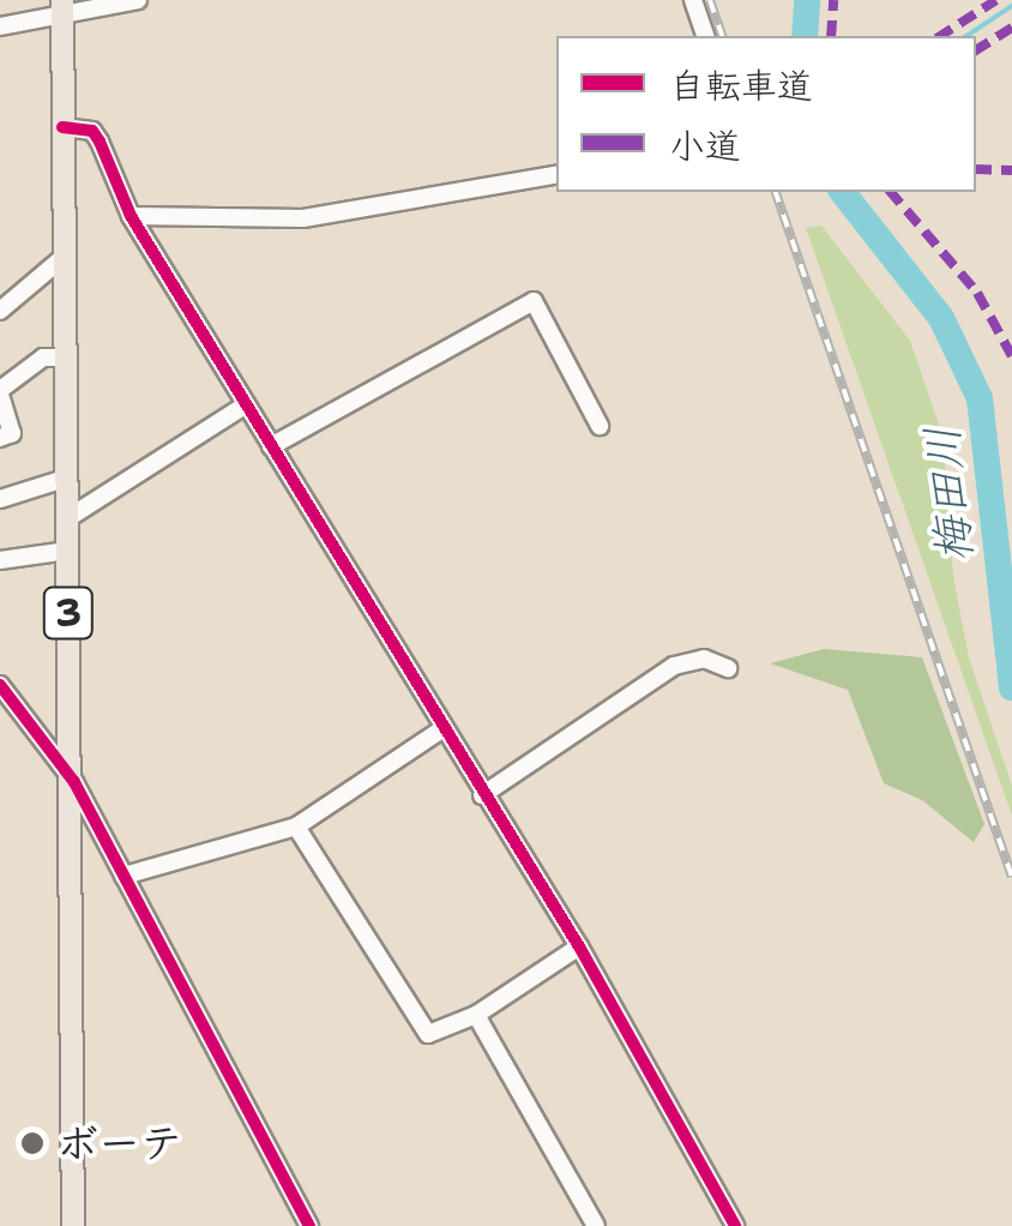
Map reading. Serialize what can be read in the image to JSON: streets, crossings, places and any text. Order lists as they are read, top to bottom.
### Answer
{
  "streets": {
    "main road": ["3"]
  },
  "water": ["梅田川"],
  "places": ["ボーテ"],
  "legend": ["自転車道", "小道"]
}
